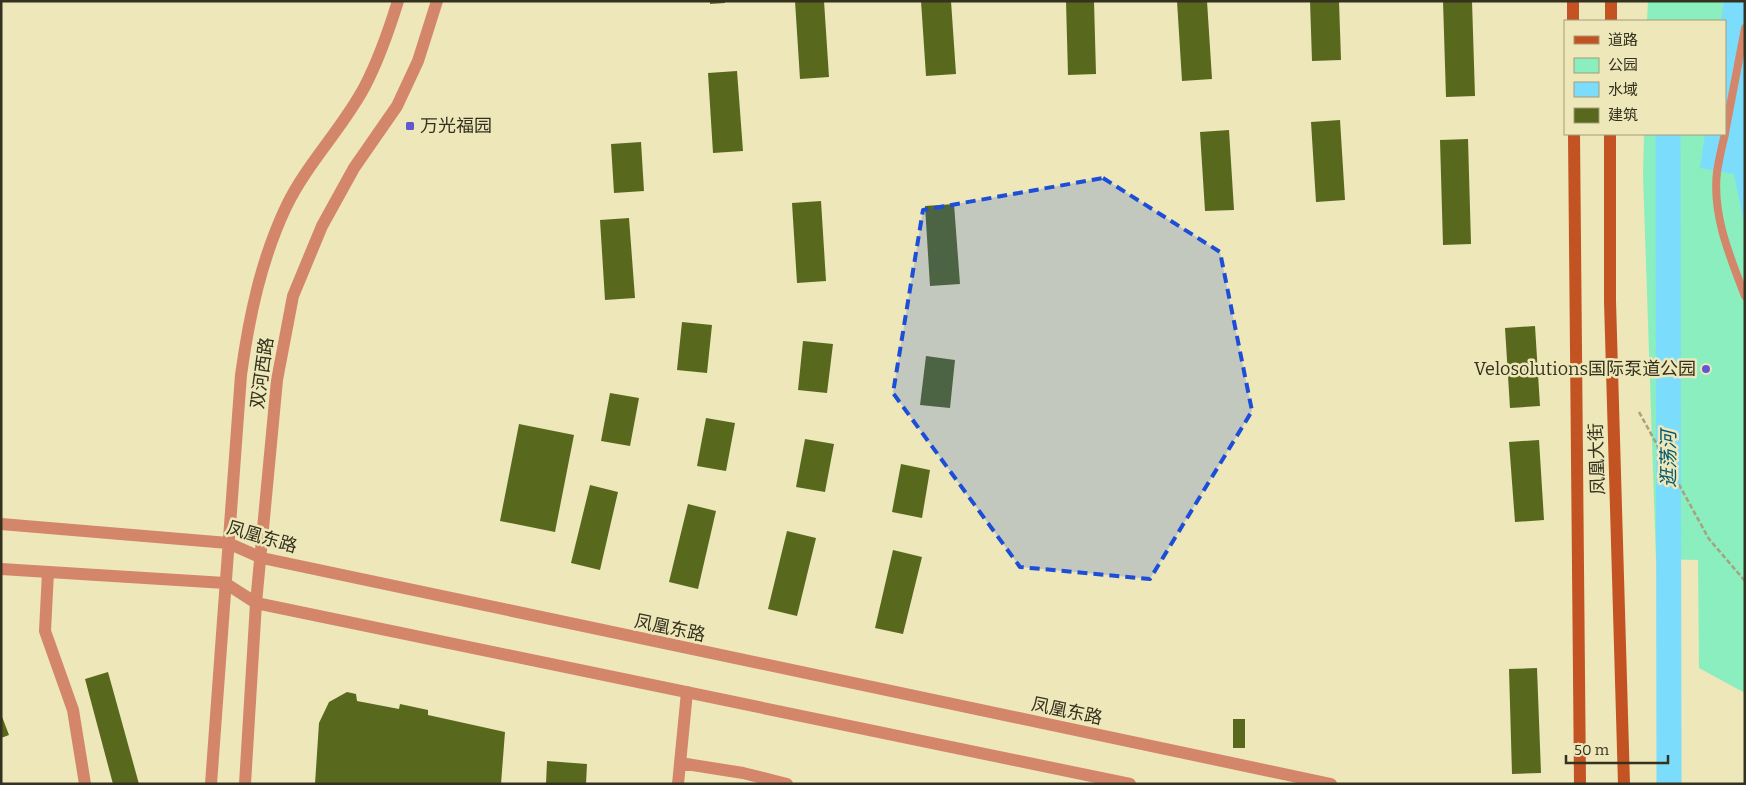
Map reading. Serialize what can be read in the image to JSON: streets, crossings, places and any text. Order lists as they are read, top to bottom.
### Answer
{
  "streets": {
    "main road": ["凤凰大街"],
    "street": ["双河西路", "凤凰东路"]
  },
  "crossings": [
    ["双河西路", "凤凰东路"]
  ],
  "water": ["逛荡河"],
  "places": {
    "transit": ["万光福园"],
    "other": ["Velosolutions国际泵道公园"]
  },
  "legend": [
    "道路",
    "公园",
    "水域",
    "建筑"
  ],
  "scale_bar": "50 m"
}
